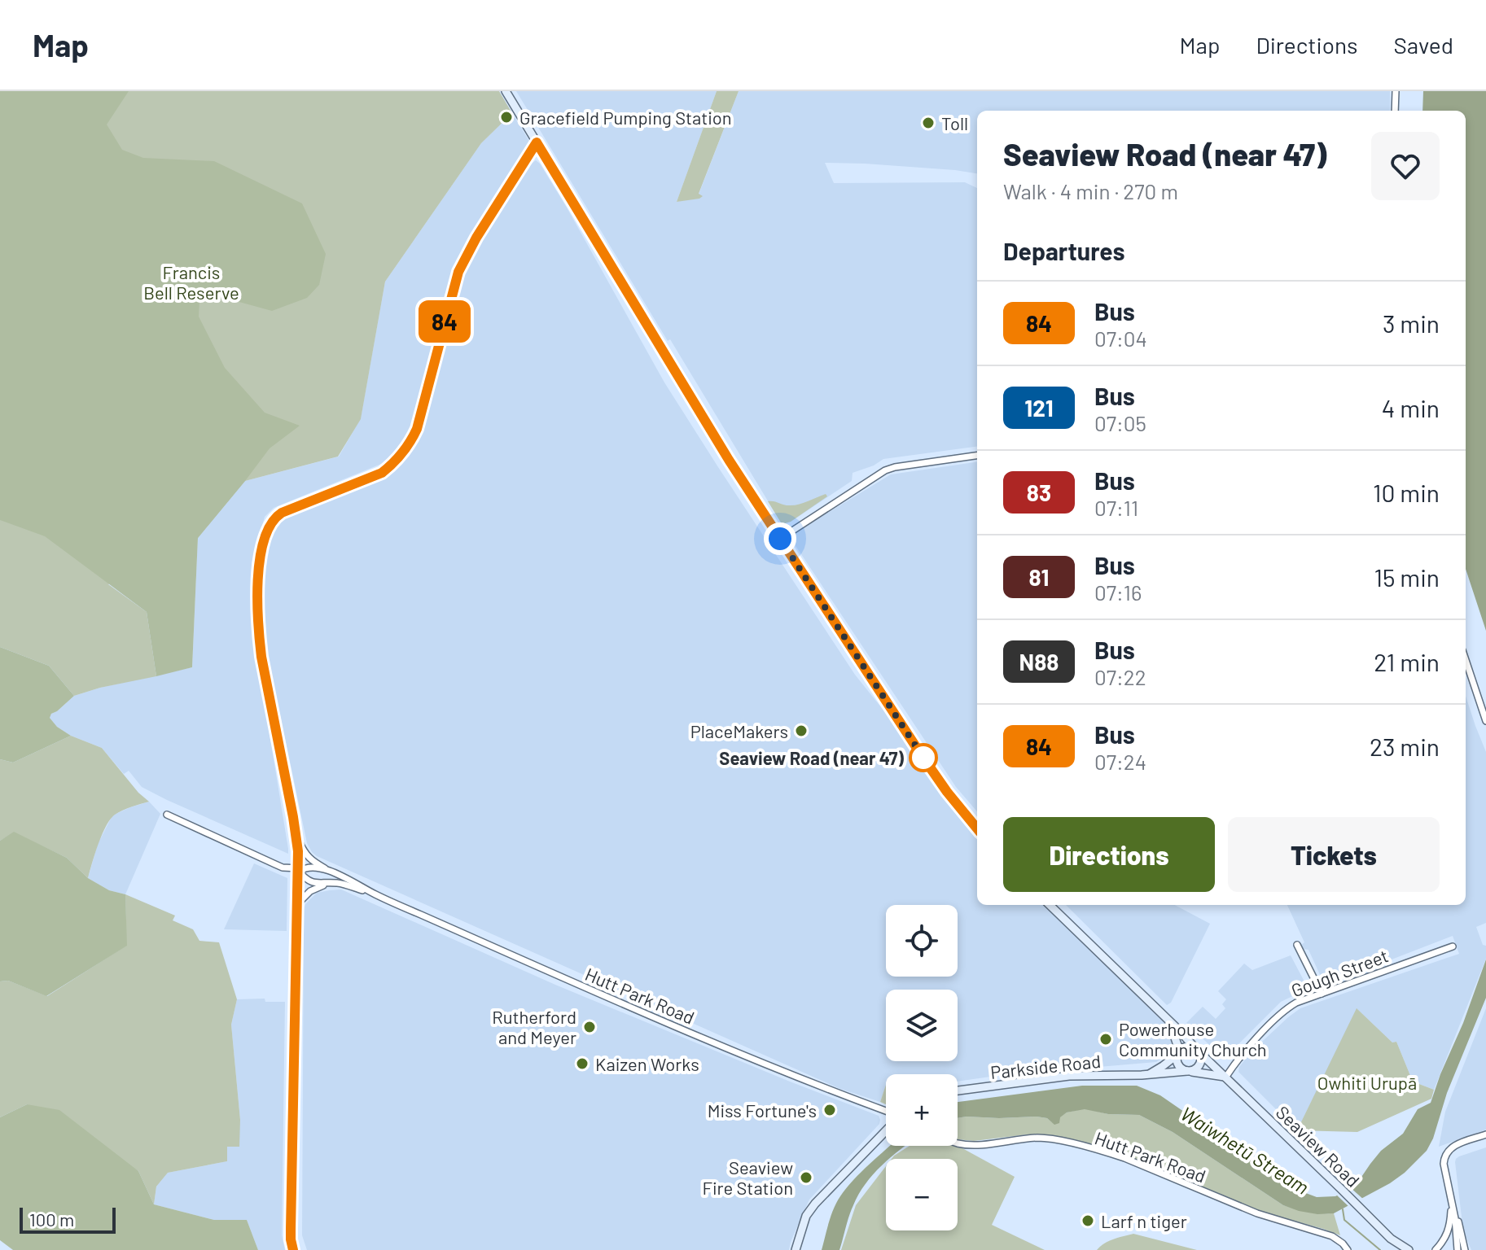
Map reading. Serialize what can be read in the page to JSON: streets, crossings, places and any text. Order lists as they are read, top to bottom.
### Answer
{
  "streets": {
    "main road": ["Parkside Road", "Seaview Road"],
    "street": ["Gough Street", "Hutt Park Road"]
  },
  "crossings": [
    ["Gough Street", "Seaview Road"],
    ["Parkside Road", "Seaview Road"]
  ],
  "water": ["Waiwhetū Stream"],
  "parks": ["Francis Bell Reserve", "Owhiti Urupā"],
  "places": [
    "Gracefield Pumping Station",
    "Toll",
    "PlaceMakers",
    "Seaview Road (near 47)",
    "Rutherford and Meyer",
    "Powerhouse Community Church",
    "Kaizen Works",
    "Miss Fortune's",
    "Seaview Fire Station",
    "Larf n tiger"
  ],
  "lines": ["bus line 84"],
  "scale_bar": "100 m",
  "page": {
    "header": "Map",
    "nav": ["Map", "Directions", "Saved"],
    "on_map": "84",
    "heading": [
      ["Seaview Road (near 47)", "Walk · 4 min · 270 m"],
      "Departures"
    ],
    "list": [
      {
        "mark": "84",
        "name": "Bus",
        "note": "07:04",
        "value": "3 min"
      },
      {
        "mark": "121",
        "name": "Bus",
        "note": "07:05",
        "value": "4 min"
      },
      {
        "mark": "83",
        "name": "Bus",
        "note": "07:11",
        "value": "10 min"
      },
      {
        "mark": "81",
        "name": "Bus",
        "note": "07:16",
        "value": "15 min"
      },
      {
        "mark": "N88",
        "name": "Bus",
        "note": "07:22",
        "value": "21 min"
      },
      {
        "mark": "84",
        "name": "Bus",
        "note": "07:24",
        "value": "23 min"
      }
    ],
    "buttons": ["Directions", "Tickets"],
    "map_buttons": ["+", "−"],
    "scale": "100 m"
  }
}
